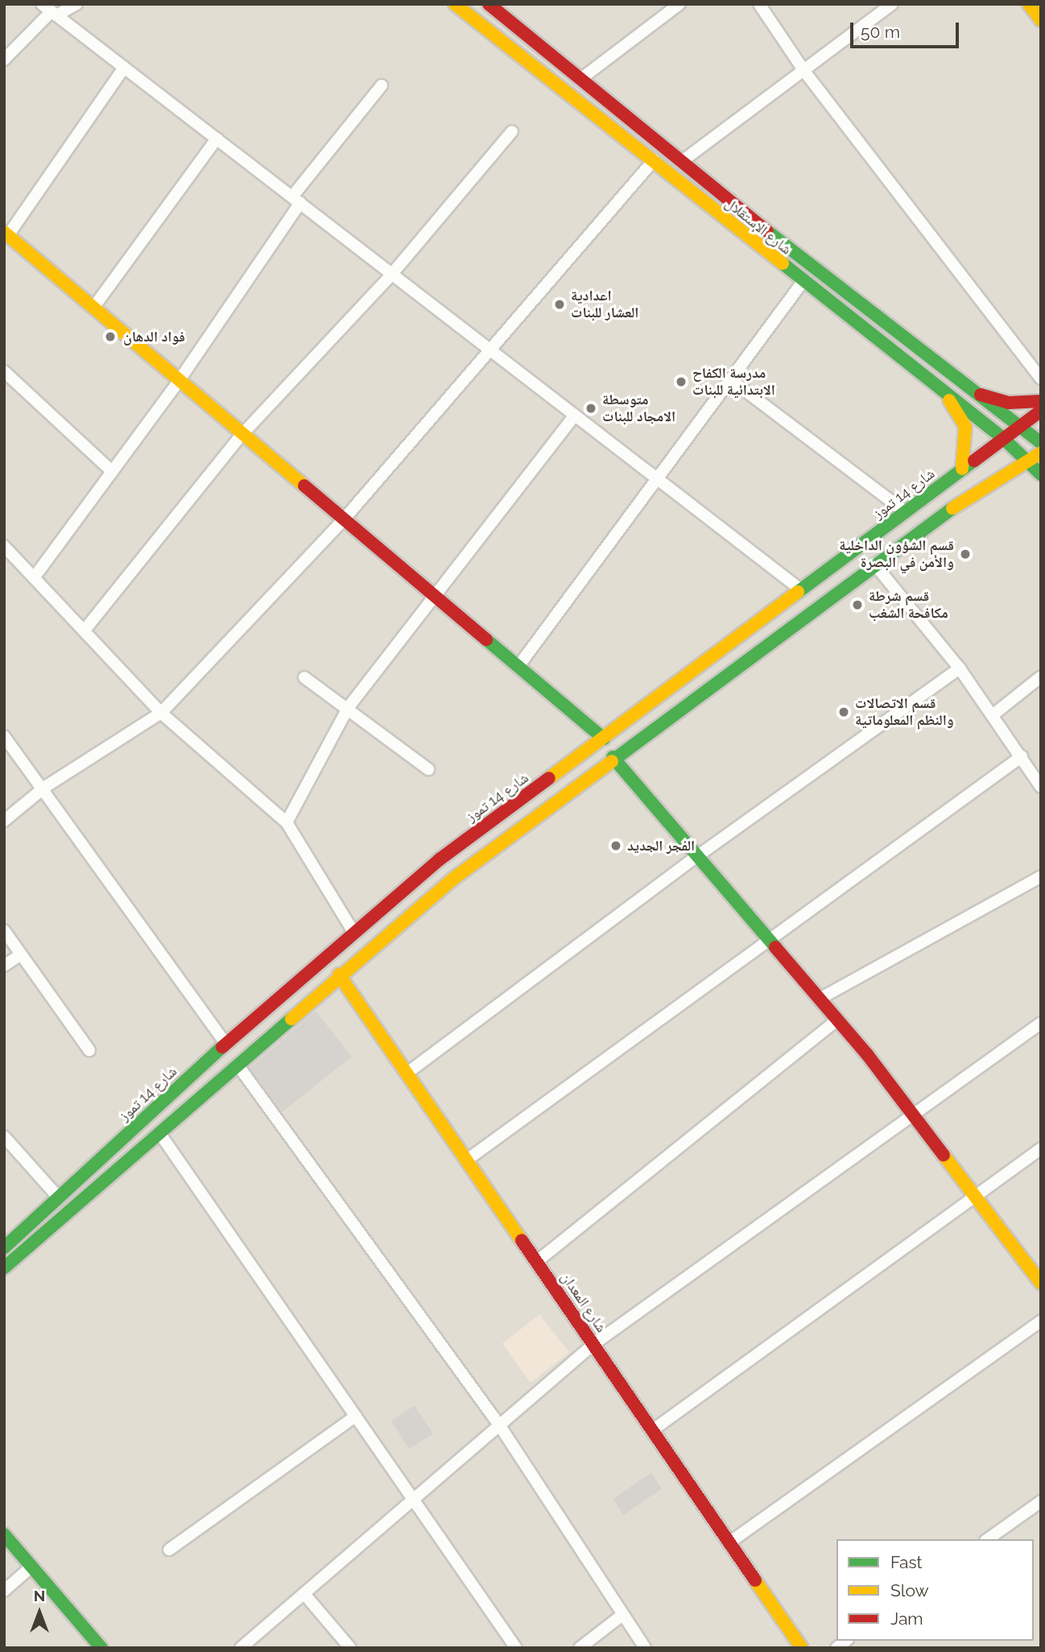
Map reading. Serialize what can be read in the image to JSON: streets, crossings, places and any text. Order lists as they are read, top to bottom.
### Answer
{
  "streets": {
    "main road": ["شارع الإستقلال", "شارع 14 تموز", "شارع المعدان"]
  },
  "crossings": [
    ["شارع الإستقلال", "شارع 14 تموز"]
  ],
  "places": [
    "اعدادية العشار للبنات",
    "فواد الدهان",
    "مدرسة الكفاح الابتدائية للبنات",
    "متوسطة الامجاد للبنات",
    "قسم الشؤون الداخلية والأمن في البصرة",
    "قسم شرطة مكافحة الشغب",
    "قسم الاتصالات والنظم المعلوماتية",
    "الفجر الجديد"
  ],
  "legend": ["Fast", "Slow", "Jam"],
  "scale_bar": "50 m",
  "north": "top"
}
